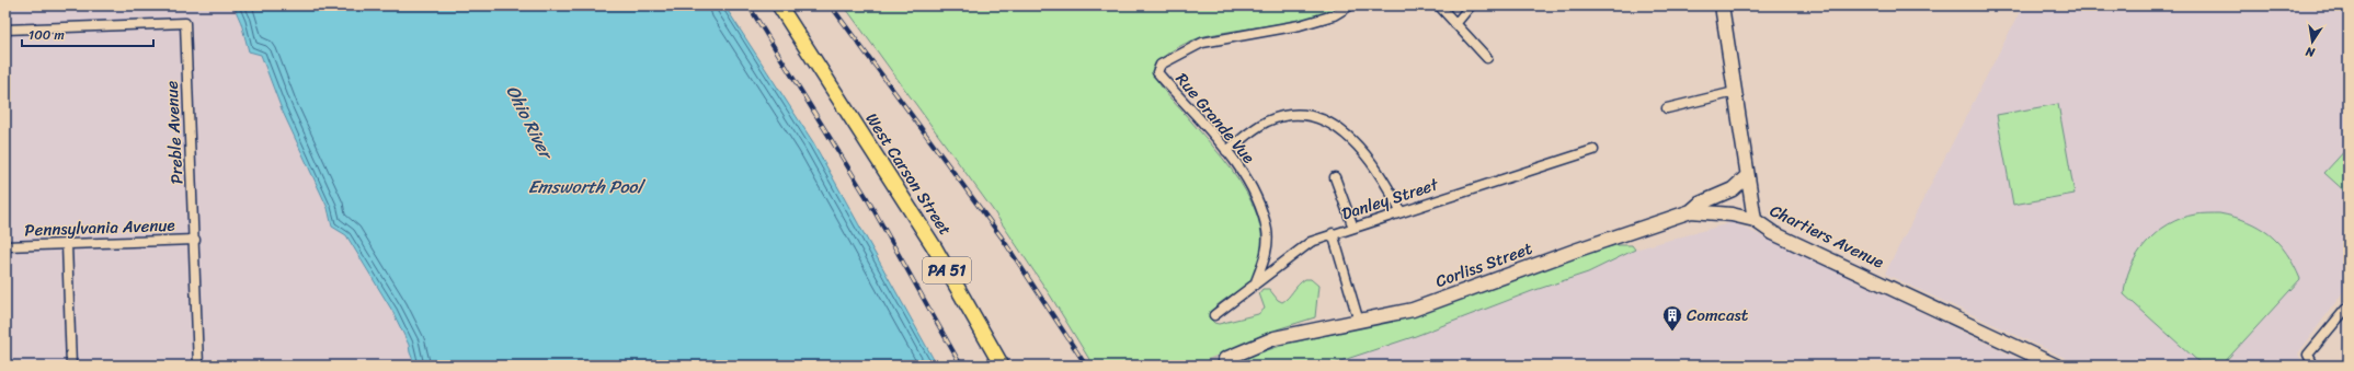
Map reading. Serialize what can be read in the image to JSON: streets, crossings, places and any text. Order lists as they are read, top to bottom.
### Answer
{
  "streets": {
    "main road": ["West Carson Street", "PA 51"],
    "street": [
      "Rue Grande Vue",
      "Preble Avenue",
      "Danley Street",
      "Pennsylvania Avenue",
      "Chartiers Avenue",
      "Corliss Street"
    ]
  },
  "crossings": [
    ["Rue Grande Vue", "Danley Street"],
    ["Preble Avenue", "Pennsylvania Avenue"],
    ["Chartiers Avenue", "Corliss Street"]
  ],
  "water": ["Ohio River", "Emsworth Pool"],
  "places": {
    "building": ["Comcast"]
  },
  "scale_bar": "100 m",
  "north": "bottom"
}
